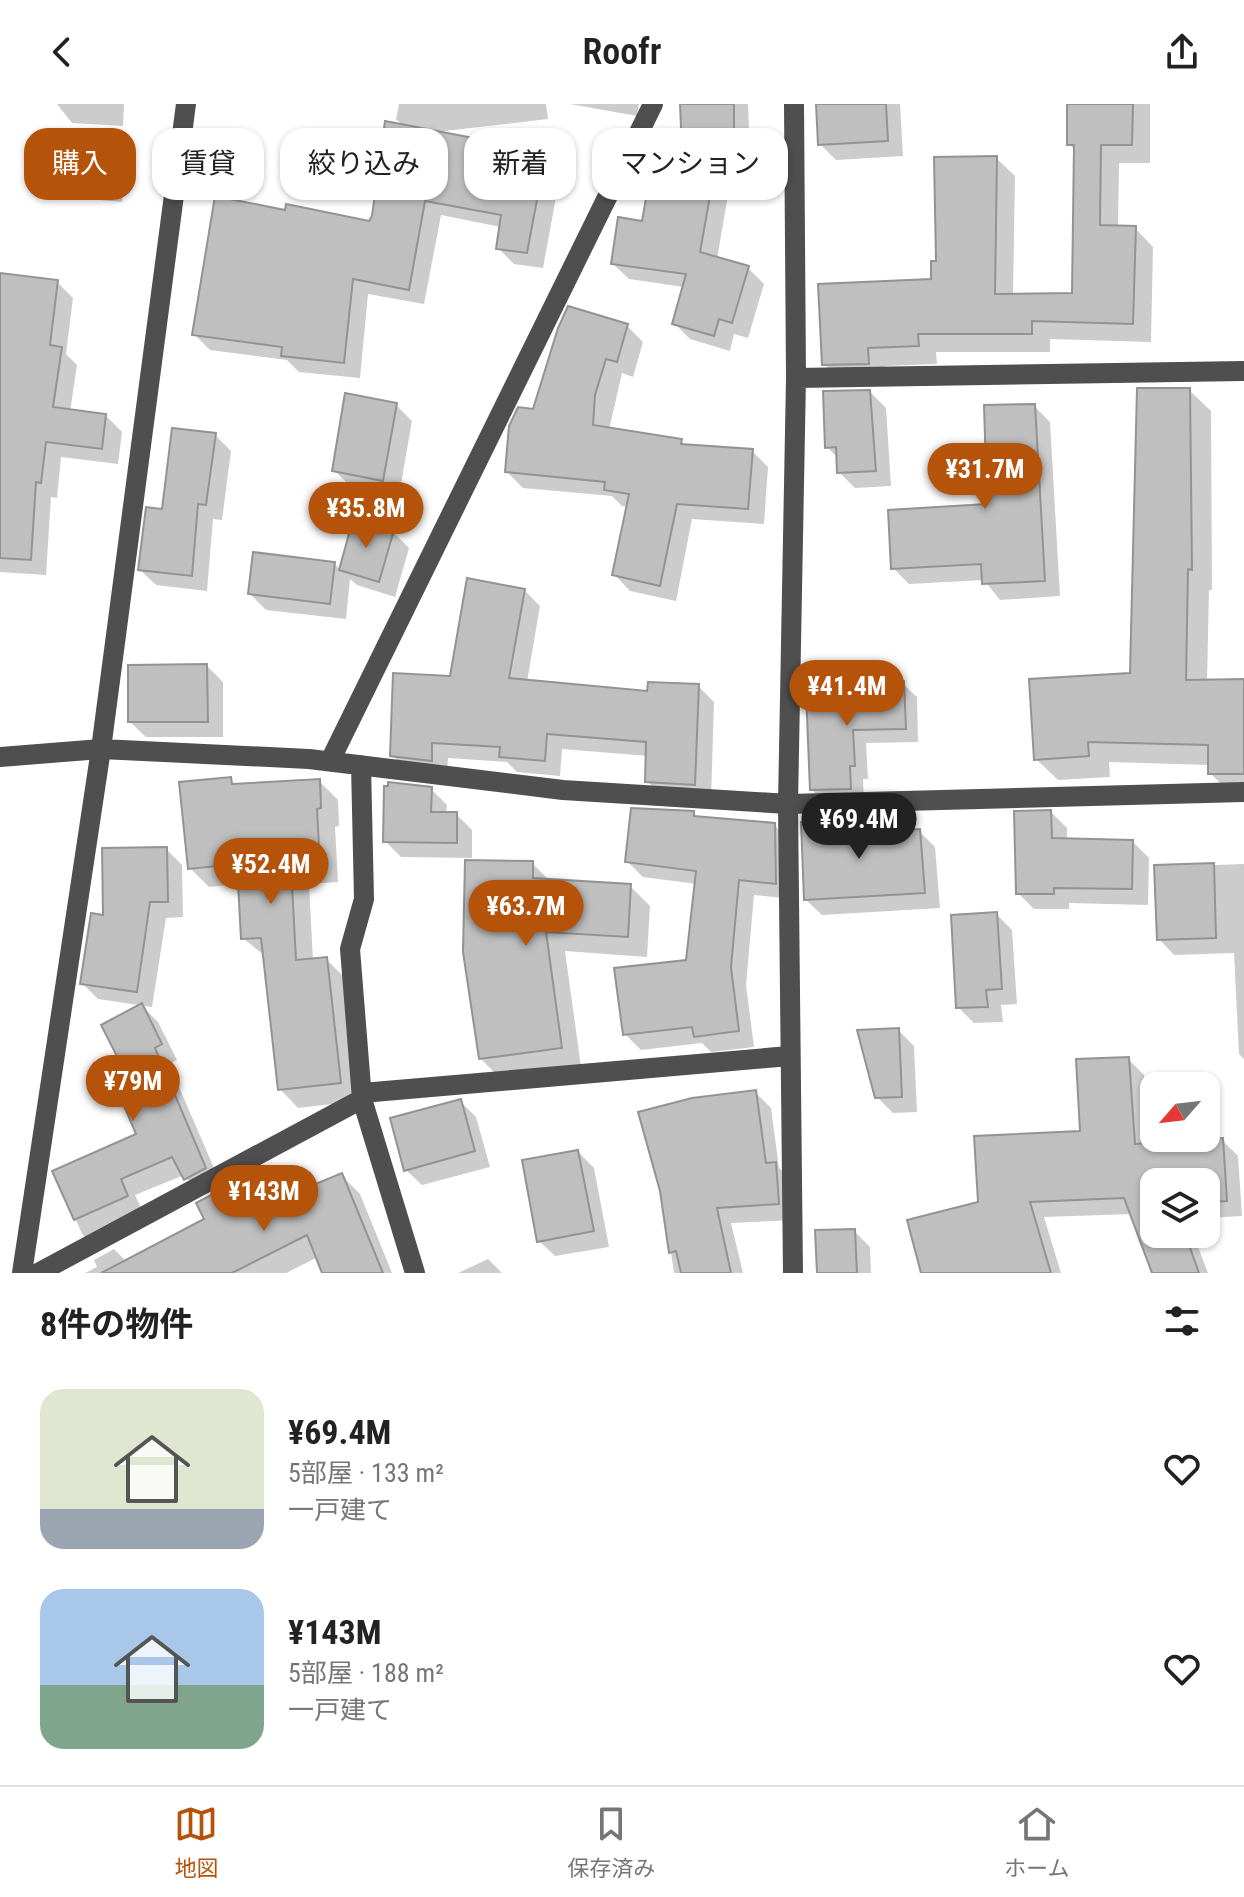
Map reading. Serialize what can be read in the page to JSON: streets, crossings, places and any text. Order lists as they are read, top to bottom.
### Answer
{
  "north": "bottom left",
  "page": {
    "header": "Roofr",
    "chip": [
      "購入",
      "賃貸",
      "絞り込み",
      "新着",
      "マンション"
    ],
    "price": [
      "¥31.7M",
      "¥35.8M",
      "¥41.4M",
      "¥69.4M",
      "¥52.4M",
      "¥63.7M",
      "¥79M",
      "¥143M"
    ],
    "heading": "8件の物件",
    "list": [
      {
        "name": "¥69.4M",
        "note": "5部屋 · 133 m² · 一戸建て"
      },
      {
        "name": "¥143M",
        "note": "5部屋 · 188 m² · 一戸建て"
      }
    ],
    "tabs": ["地図", "保存済み", "ホーム"]
  }
}
